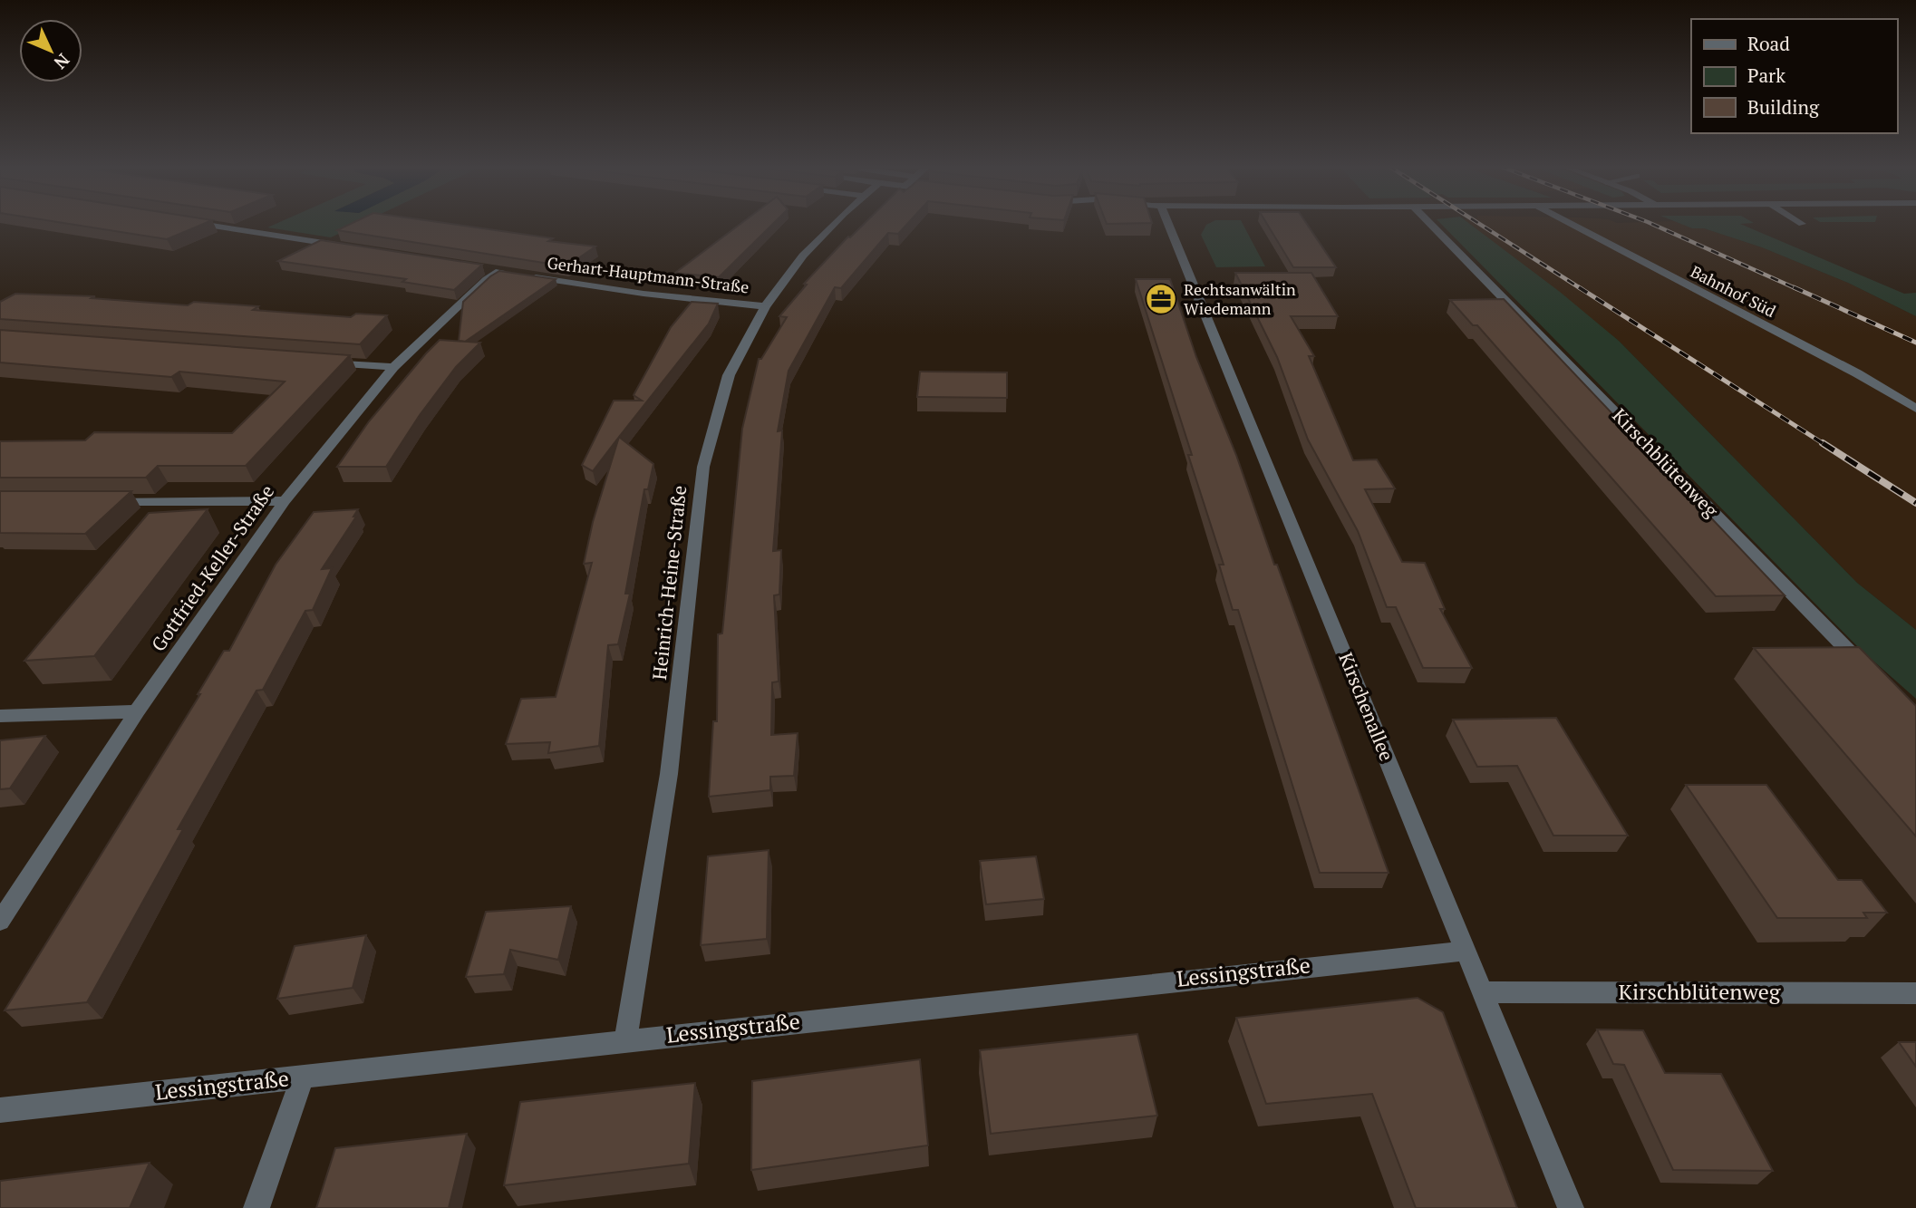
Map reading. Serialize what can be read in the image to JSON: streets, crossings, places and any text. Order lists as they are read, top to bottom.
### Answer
{
  "streets": {
    "street": [
      "Gerhart-Hauptmann-Straße",
      "Bahnhof Süd",
      "Kirschblütenweg",
      "Gottfried-Keller-Straße",
      "Heinrich-Heine-Straße",
      "Kirschenallee",
      "Lessingstraße"
    ]
  },
  "crossings": [
    ["Gerhart-Hauptmann-Straße", "Heinrich-Heine-Straße"],
    ["Kirschblütenweg", "Kirschenallee"],
    ["Heinrich-Heine-Straße", "Lessingstraße"],
    ["Kirschenallee", "Lessingstraße"]
  ],
  "places": {
    "office": ["Rechtsanwältin Wiedemann"]
  },
  "legend": ["Road", "Park", "Building"],
  "north": "bottom right"
}
